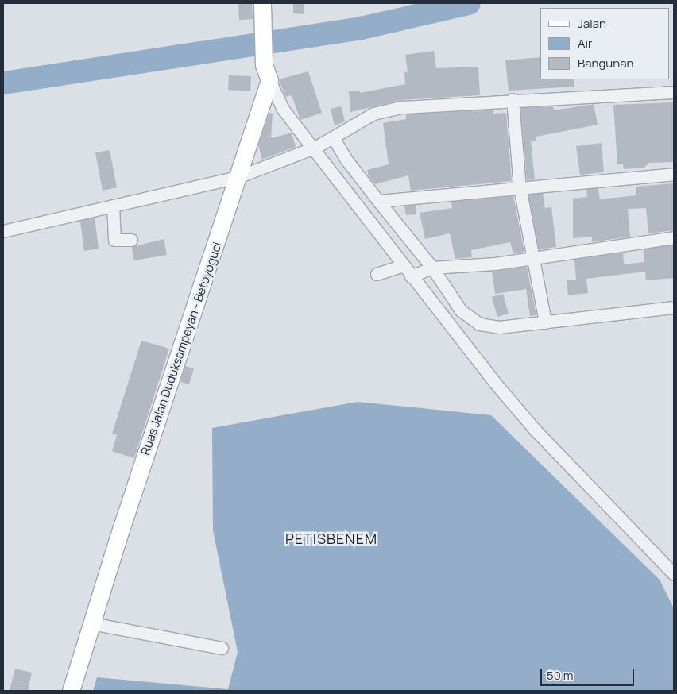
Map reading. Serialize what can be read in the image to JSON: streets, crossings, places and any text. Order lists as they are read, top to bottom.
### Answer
{
  "streets": {
    "main road": ["Ruas Jalan Duduksampeyan - Betoyoguci"]
  },
  "districts": ["PETISBENEM"],
  "legend": ["Jalan", "Air", "Bangunan"],
  "scale_bar": "50 m"
}
